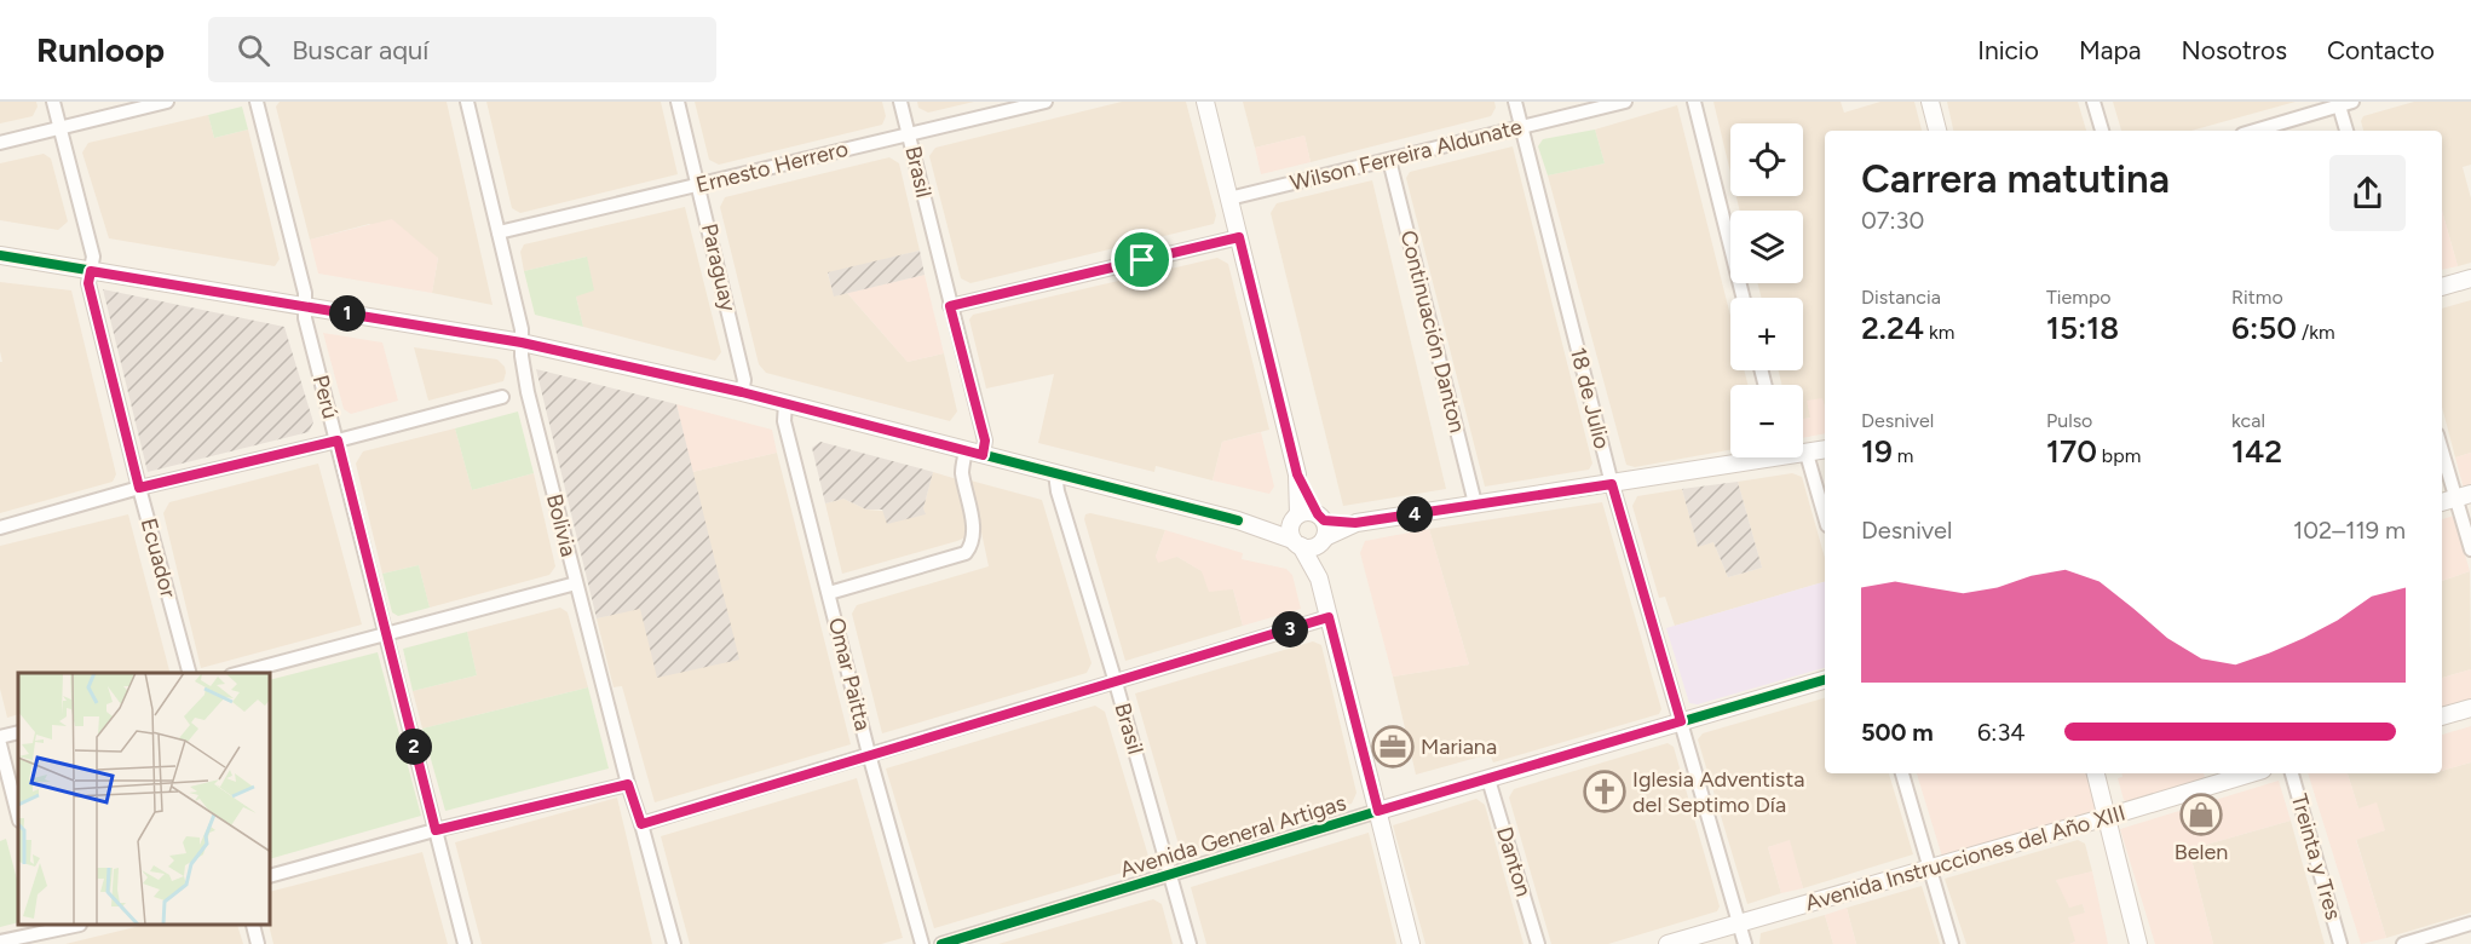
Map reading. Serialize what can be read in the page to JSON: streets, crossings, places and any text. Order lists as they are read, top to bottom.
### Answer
{
  "streets": {
    "street": [
      "Wilson Ferreira Aldunate",
      "Ernesto Herrero",
      "Brasil",
      "Paraguay",
      "Continuación Danton",
      "Perú",
      "18 de Julio",
      "Bolivia",
      "Ecuador",
      "Omar Paitta",
      "Avenida General Artigas",
      "Treinta y Tres",
      "Avenida Instrucciones del Año XIII",
      "Danton"
    ]
  },
  "crossings": [
    ["Wilson Ferreira Aldunate", "Continuación Danton"],
    ["Wilson Ferreira Aldunate", "18 de Julio"],
    ["Ernesto Herrero", "Brasil"],
    ["Ernesto Herrero", "Paraguay"],
    ["Ernesto Herrero", "Bolivia"],
    ["Brasil", "Avenida General Artigas"],
    ["18 de Julio", "Avenida General Artigas"],
    ["18 de Julio", "Avenida Instrucciones del Año XIII"],
    ["Avenida General Artigas", "Danton"]
  ],
  "places": {
    "office": ["Mariana"],
    "church": ["Iglesia Adventista del Septimo Día"],
    "shop": ["Belen"]
  },
  "page": {
    "header": "Runloop",
    "search": "Buscar aquí",
    "nav": [
      "Inicio",
      "Mapa",
      "Nosotros",
      "Contacto"
    ],
    "map_buttons": ["+", "−"],
    "heading": ["Carrera matutina", "07:30"],
    "stats": [
      ["Distancia", "2.24 km"],
      ["Tiempo", "15:18"],
      ["Ritmo", "6:50 /km"],
      ["Desnivel", "19 m"],
      ["Pulso", "170 bpm"],
      ["kcal", "142"]
    ],
    "pins": [
      "1",
      "4",
      "3",
      "2"
    ],
    "chart": ["Desnivel", "102–119 m"],
    "list": [
      {
        "name": "500 m",
        "note": "6:34"
      }
    ]
  }
}
